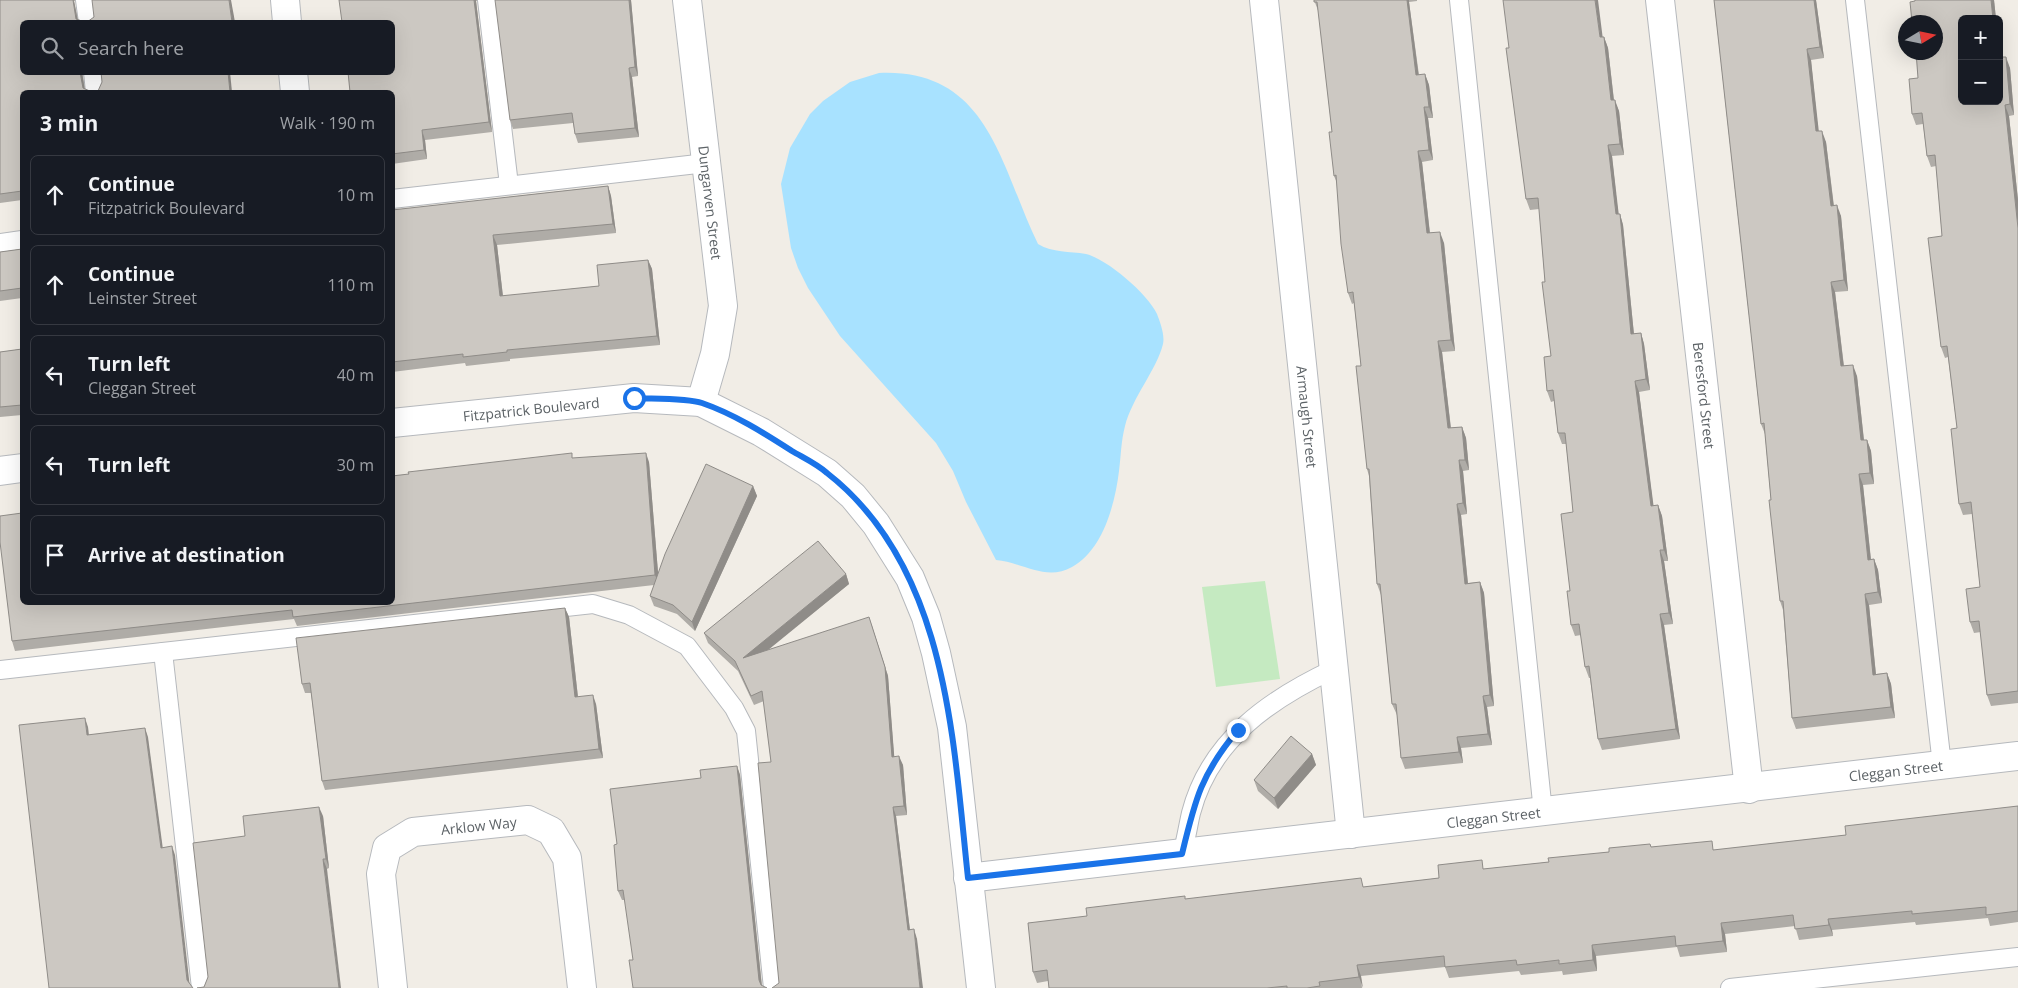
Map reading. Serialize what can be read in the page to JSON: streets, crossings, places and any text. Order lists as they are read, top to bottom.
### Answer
{
  "streets": {
    "street": [
      "Dungarven Street",
      "Beresford Street",
      "Fitzpatrick Boulevard",
      "Armaugh Street",
      "Cleggan Street",
      "Arklow Way"
    ]
  },
  "crossings": [
    ["Dungarven Street", "Fitzpatrick Boulevard"],
    ["Beresford Street", "Cleggan Street"],
    ["Armaugh Street", "Cleggan Street"]
  ],
  "north": "right",
  "page": {
    "map_buttons": ["+", "−"],
    "search": "Search here",
    "heading": ["3 min", "Walk · 190 m"],
    "list": [
      ["Continue", "Fitzpatrick Boulevard", "10 m"],
      ["Continue", "Leinster Street", "110 m"],
      ["Turn left", "Cleggan Street", "40 m"],
      ["Turn left", "30 m"],
      "Arrive at destination"
    ]
  }
}
